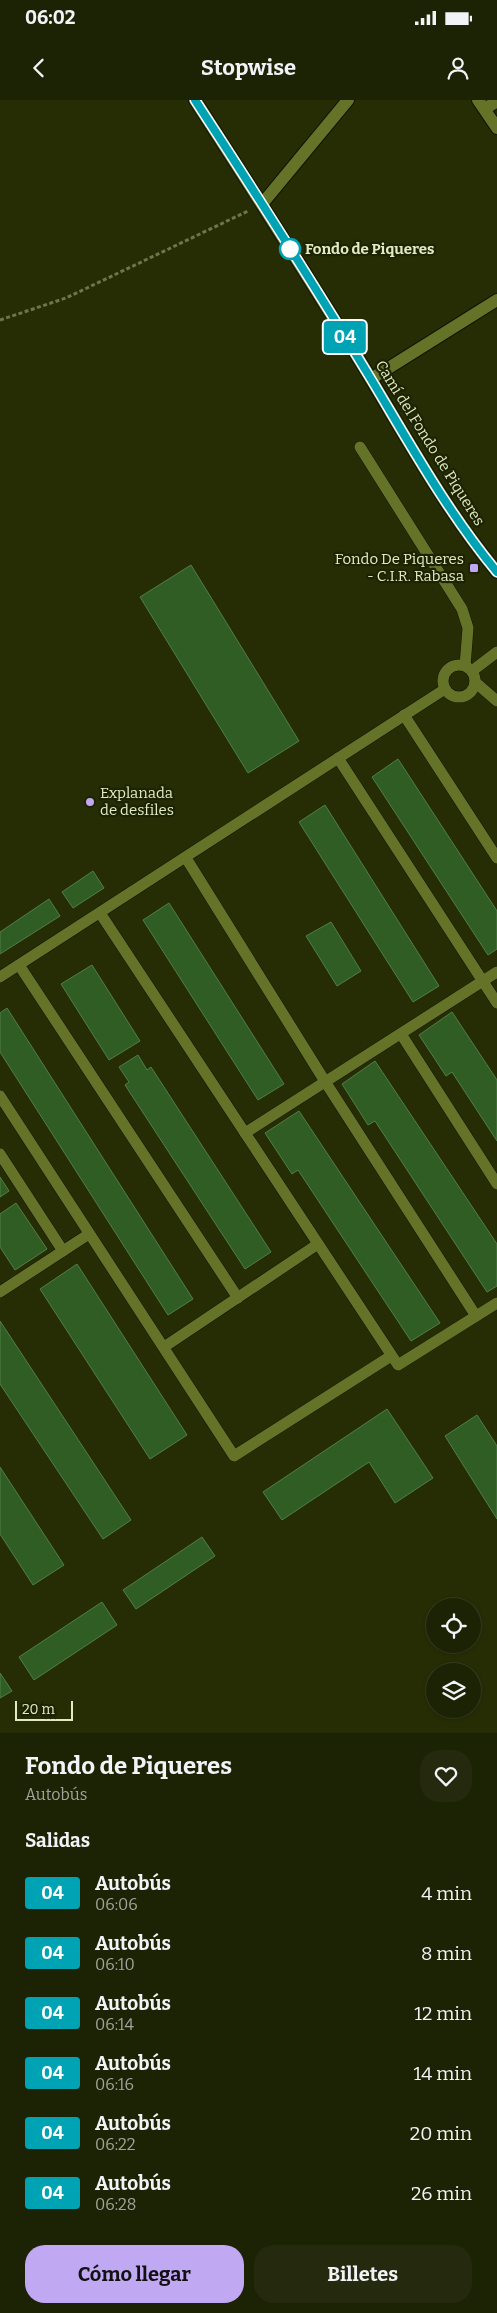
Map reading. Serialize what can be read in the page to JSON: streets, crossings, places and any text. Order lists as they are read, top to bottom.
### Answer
{
  "streets": {
    "street": ["Camí del Fondo de Piqueres"]
  },
  "places": {
    "other": ["Fondo de Piqueres", "Explanada de desfiles"],
    "transit": ["Fondo De Piqueres - C.I.R. Rabasa"]
  },
  "lines": ["bus line 04"],
  "scale_bar": "20 m",
  "page": {
    "status": "06:02",
    "header": "Stopwise",
    "on_map": "04",
    "scale": "20 m",
    "heading": [
      ["Fondo de Piqueres", "Autobús"],
      "Salidas"
    ],
    "list": [
      {
        "mark": "04",
        "name": "Autobús",
        "note": "06:06",
        "value": "4 min"
      },
      {
        "mark": "04",
        "name": "Autobús",
        "note": "06:10",
        "value": "8 min"
      },
      {
        "mark": "04",
        "name": "Autobús",
        "note": "06:14",
        "value": "12 min"
      },
      {
        "mark": "04",
        "name": "Autobús",
        "note": "06:16",
        "value": "14 min"
      },
      {
        "mark": "04",
        "name": "Autobús",
        "note": "06:22",
        "value": "20 min"
      },
      {
        "mark": "04",
        "name": "Autobús",
        "note": "06:28",
        "value": "26 min"
      }
    ],
    "buttons": ["Cómo llegar", "Billetes"]
  }
}
